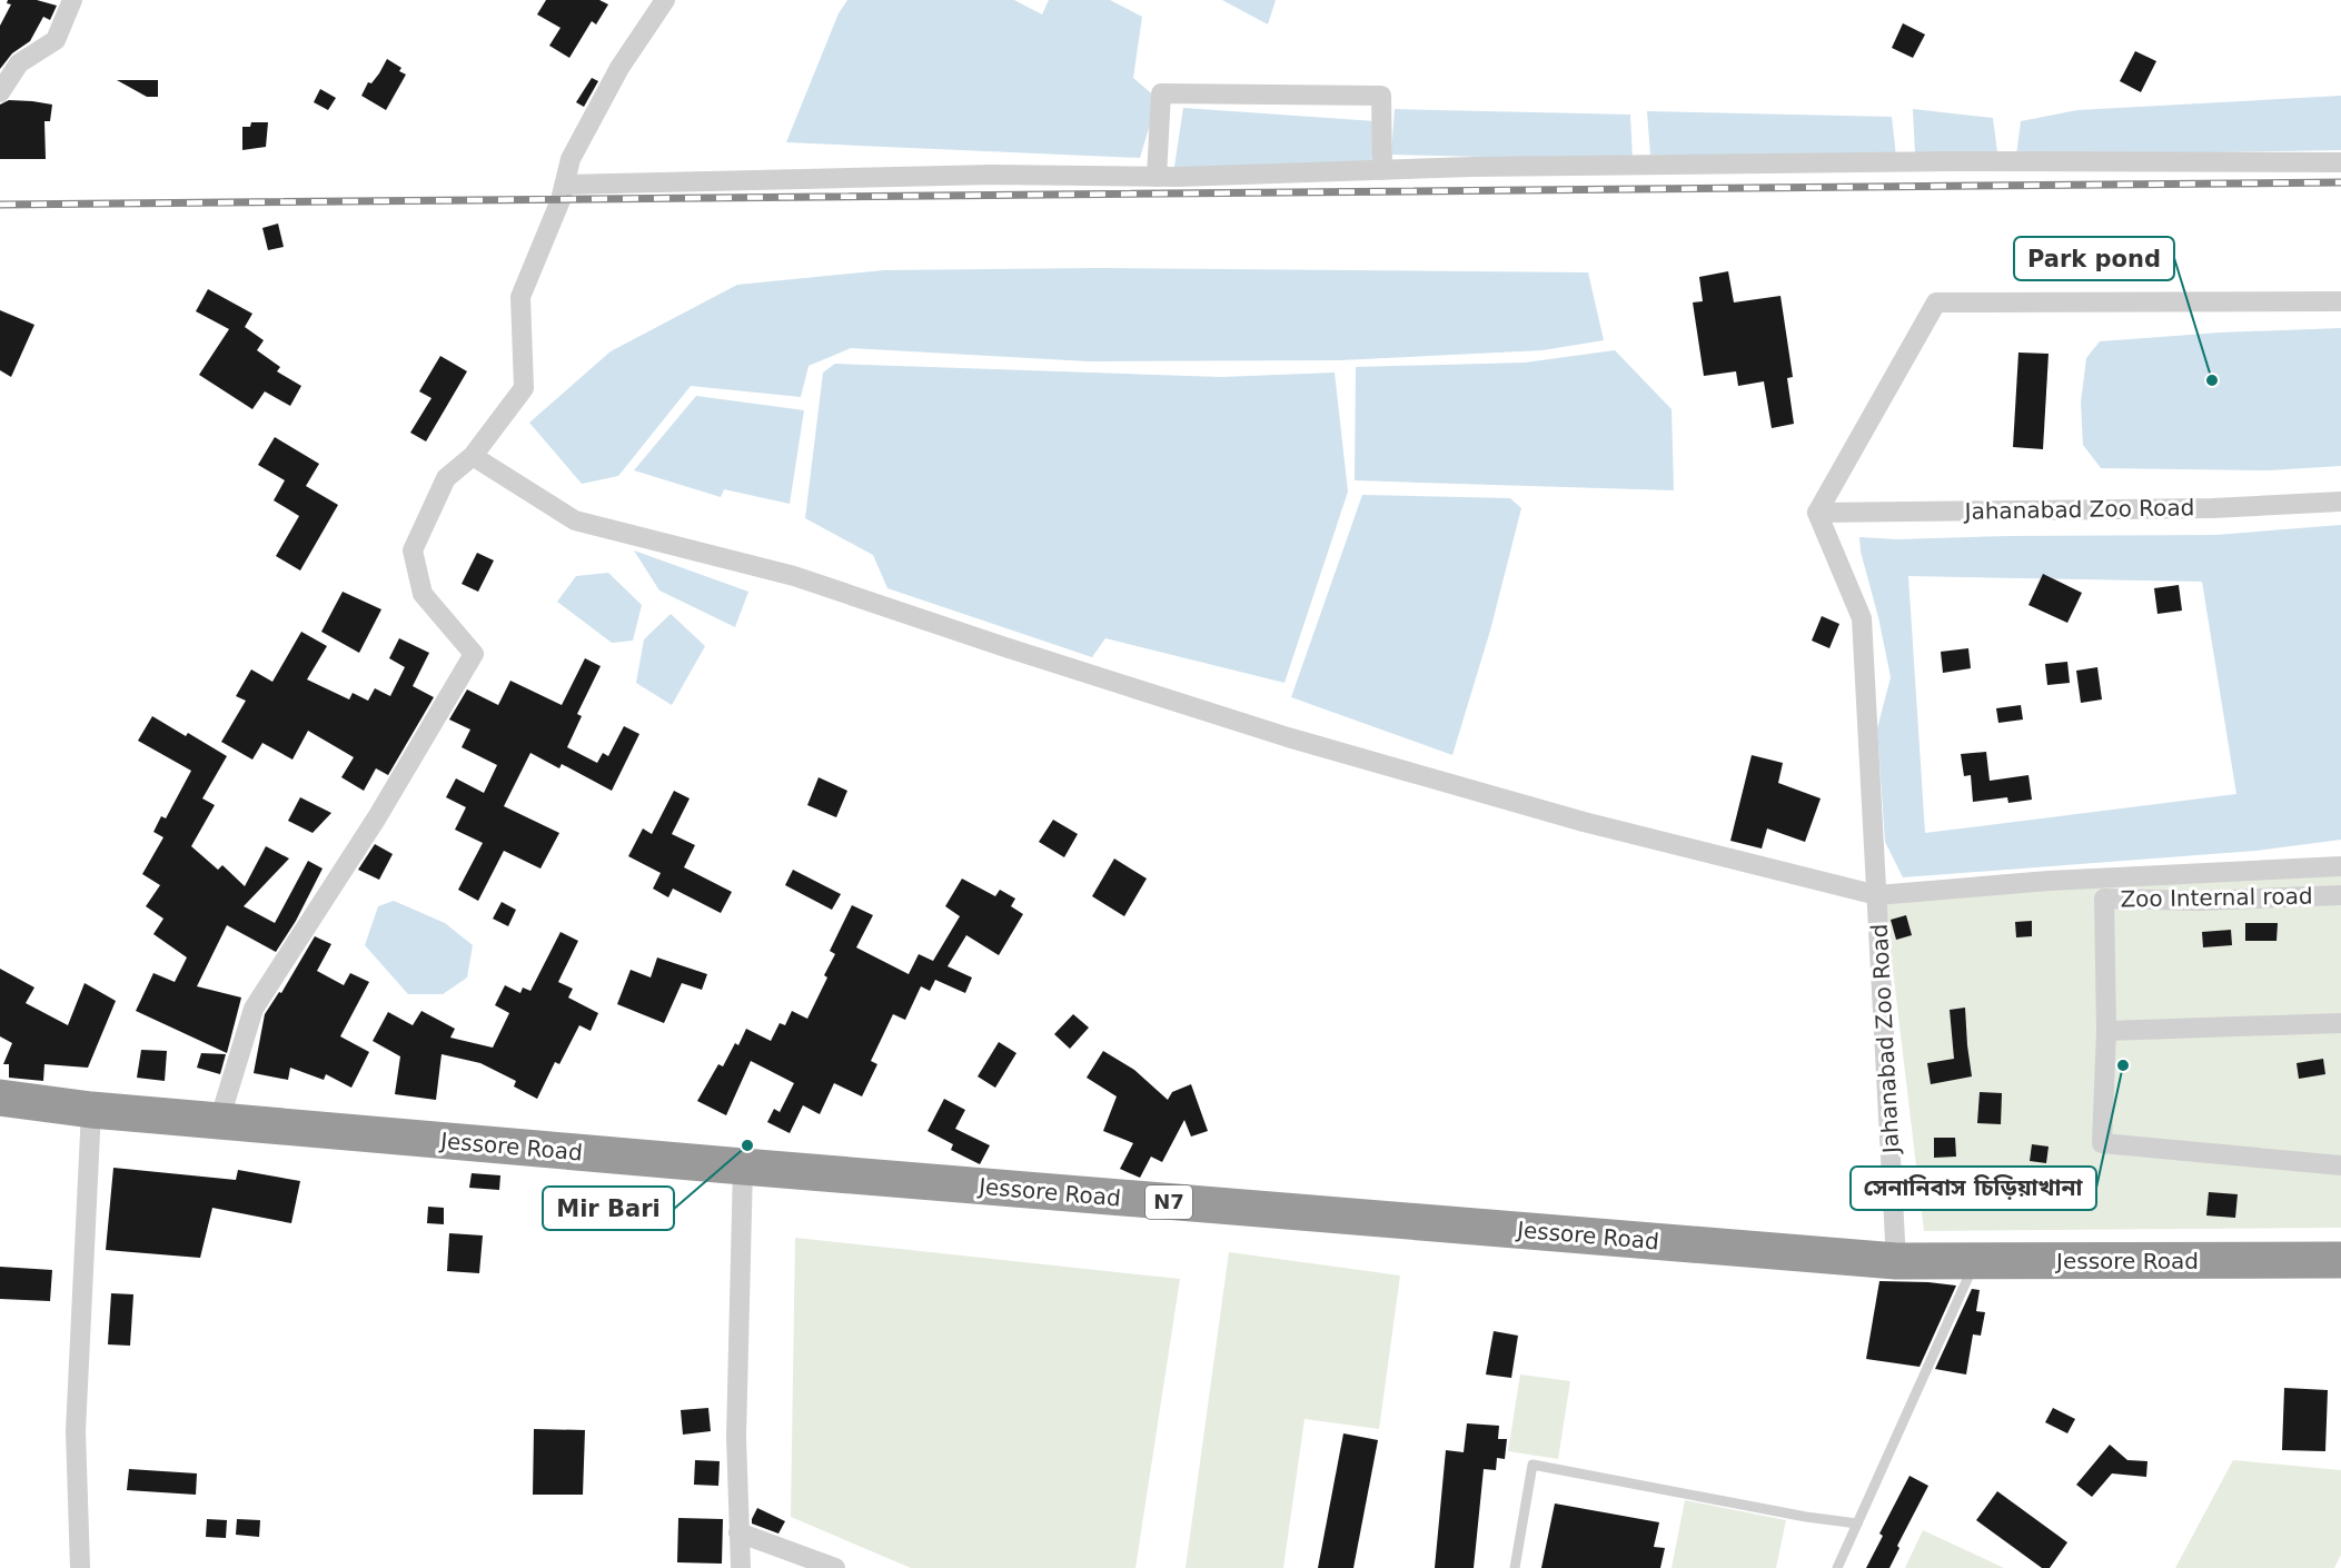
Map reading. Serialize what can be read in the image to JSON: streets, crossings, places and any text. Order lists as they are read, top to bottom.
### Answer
{
  "streets": {
    "highway": ["Jessore Road", "N7"],
    "street": ["Jahanabad Zoo Road", "Zoo Internal road"]
  },
  "crossings": [
    ["Jahanabad Zoo Road", "Jessore Road"]
  ],
  "places": ["Park pond", "সেনানিবাস চিড়িয়াখানা", "Mir Bari"]
}
